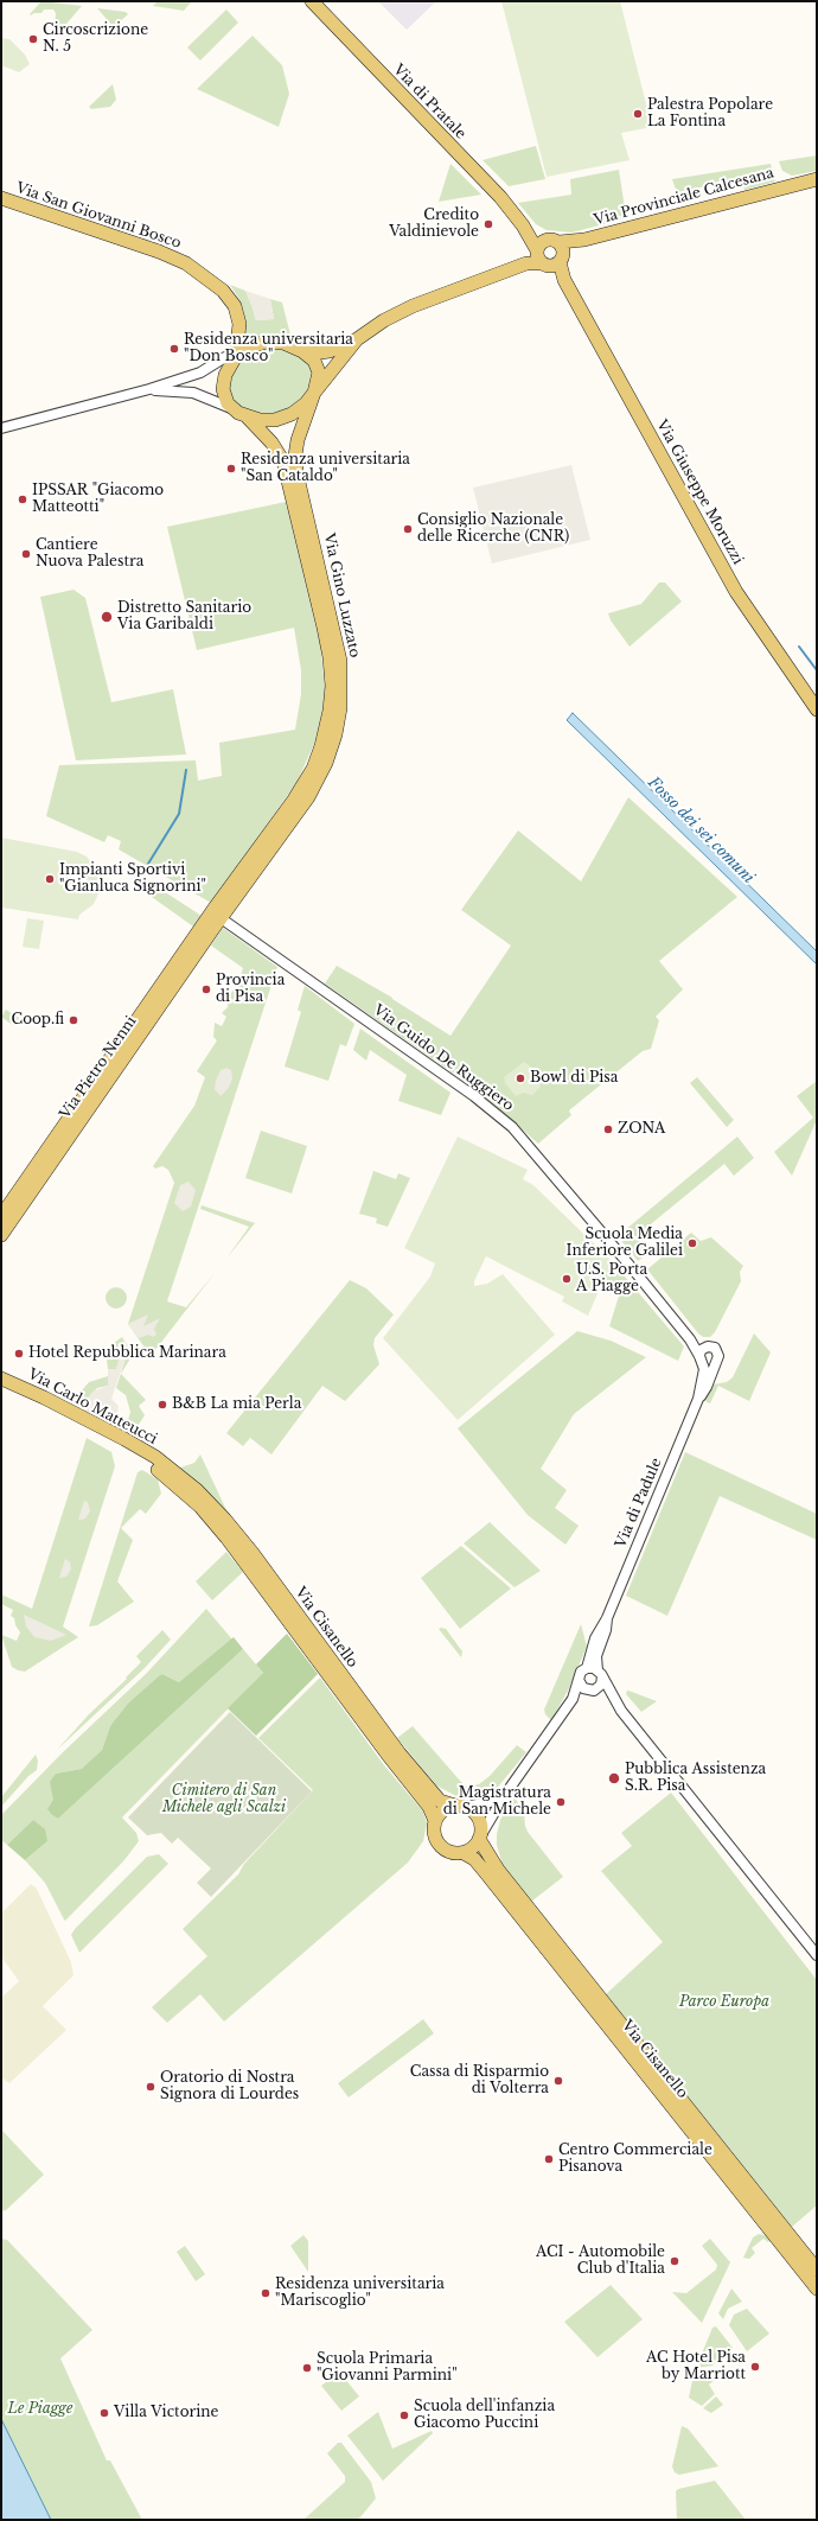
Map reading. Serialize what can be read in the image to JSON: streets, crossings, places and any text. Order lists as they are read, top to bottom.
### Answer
{
  "streets": {
    "main road": [
      "Via di Pratale",
      "Via Provinciale Calcesana",
      "Via San Giovanni Bosco",
      "Via Giuseppe Moruzzi",
      "Via Gino Luzzato",
      "Via Pietro Nenni",
      "Via Carlo Matteucci",
      "Via Cisanello"
    ],
    "street": ["Via Guido De Ruggiero", "Via di Padule"]
  },
  "crossings": [
    ["Via di Pratale", "Via Provinciale Calcesana"],
    ["Via di Pratale", "Via Giuseppe Moruzzi"],
    ["Via Provinciale Calcesana", "Via Giuseppe Moruzzi"],
    ["Via San Giovanni Bosco", "Via Gino Luzzato"],
    ["Via Gino Luzzato", "Via Guido De Ruggiero"],
    ["Via Gino Luzzato", "Via Pietro Nenni"],
    ["Via Guido De Ruggiero", "Via Pietro Nenni"],
    ["Via Guido De Ruggiero", "Via di Padule"],
    ["Via Carlo Matteucci", "Via Cisanello"]
  ],
  "water": ["Fosso dei sei comuni"],
  "parks": ["Cimitero di San Michele agli Scalzi", "Parco Europa", "Le Piagge"],
  "places": [
    "Circoscrizione N. 5",
    "Palestra Popolare La Fontina",
    "Credito Valdinievole",
    "Residenza universitaria \"Don Bosco\"",
    "Residenza universitaria \"San Cataldo\"",
    "IPSSAR \"Giacomo Matteotti\"",
    "Consiglio Nazionale delle Ricerche (CNR)",
    "Cantiere Nuova Palestra",
    "Distretto Sanitario Via Garibaldi",
    "Impianti Sportivi \"Gianluca Signorini\"",
    "Provincia di Pisa",
    "Coop.fi",
    "Bowl di Pisa",
    "ZONA",
    "Scuola Media Inferiore Galilei",
    "U.S. Porta A Piagge",
    "Hotel Repubblica Marinara",
    "B&B La mia Perla",
    "Pubblica Assistenza S.R. Pisa",
    "Magistratura di San Michele",
    "Cassa di Risparmio di Volterra",
    "Oratorio di Nostra Signora di Lourdes",
    "Centro Commerciale Pisanova",
    "ACI - Automobile Club d'Italia",
    "Residenza universitaria \"Mariscoglio\"",
    "AC Hotel Pisa by Marriott",
    "Scuola Primaria \"Giovanni Parmini\"",
    "Villa Victorine",
    "Scuola dell'infanzia Giacomo Puccini"
  ]
}
